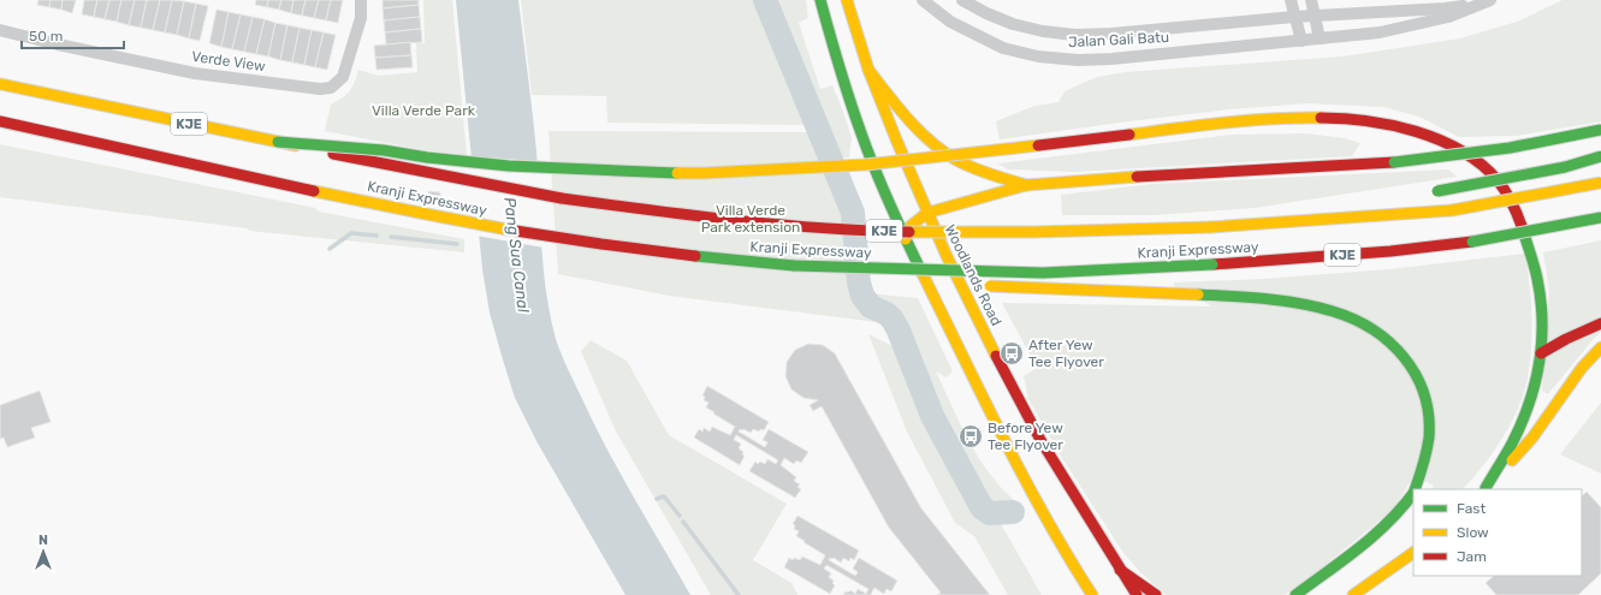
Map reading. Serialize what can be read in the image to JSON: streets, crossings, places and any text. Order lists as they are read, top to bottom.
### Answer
{
  "streets": {
    "main road": ["KJE", "Kranji Expressway", "Woodlands Road"],
    "street": ["Jalan Gali Batu", "Verde View"]
  },
  "water": ["Pang Sua Canal"],
  "parks": ["Villa Verde Park", "Villa Verde Park extension"],
  "places": {
    "bus stop": ["After Yew Tee Flyover", "Before Yew Tee Flyover"]
  },
  "legend": ["Fast", "Slow", "Jam"],
  "scale_bar": "50 m",
  "north": "top"
}
